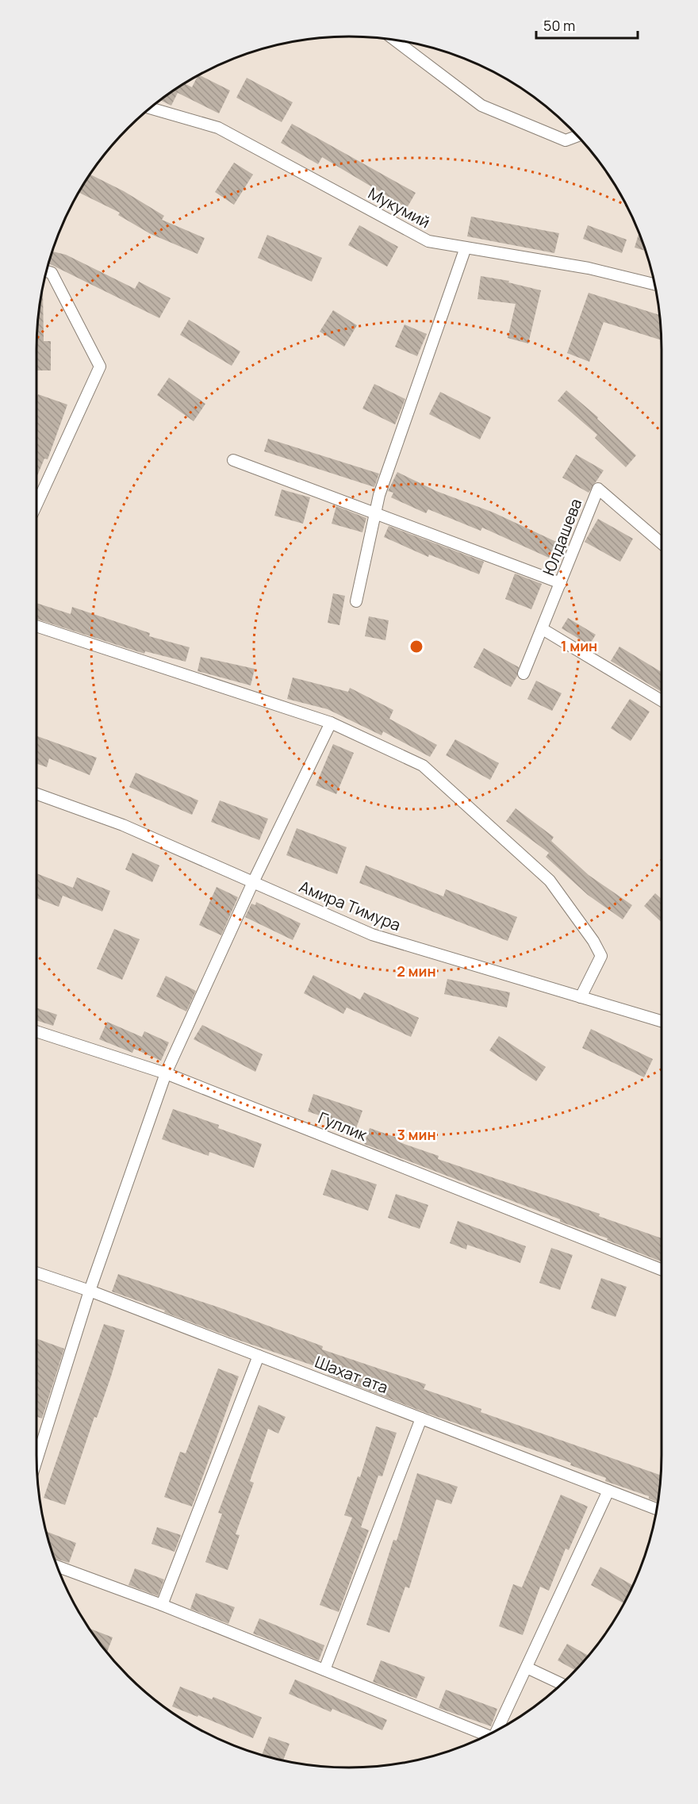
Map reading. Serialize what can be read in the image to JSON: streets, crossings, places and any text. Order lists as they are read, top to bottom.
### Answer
{
  "streets": {
    "street": [
      "Мукумий",
      "Юлдашева",
      "Амира Тимура",
      "Гуллик",
      "Шахат ата"
    ]
  },
  "scale_bar": "50 m",
  "rings": ["1 мин", "2 мин", "3 мин"]
}
